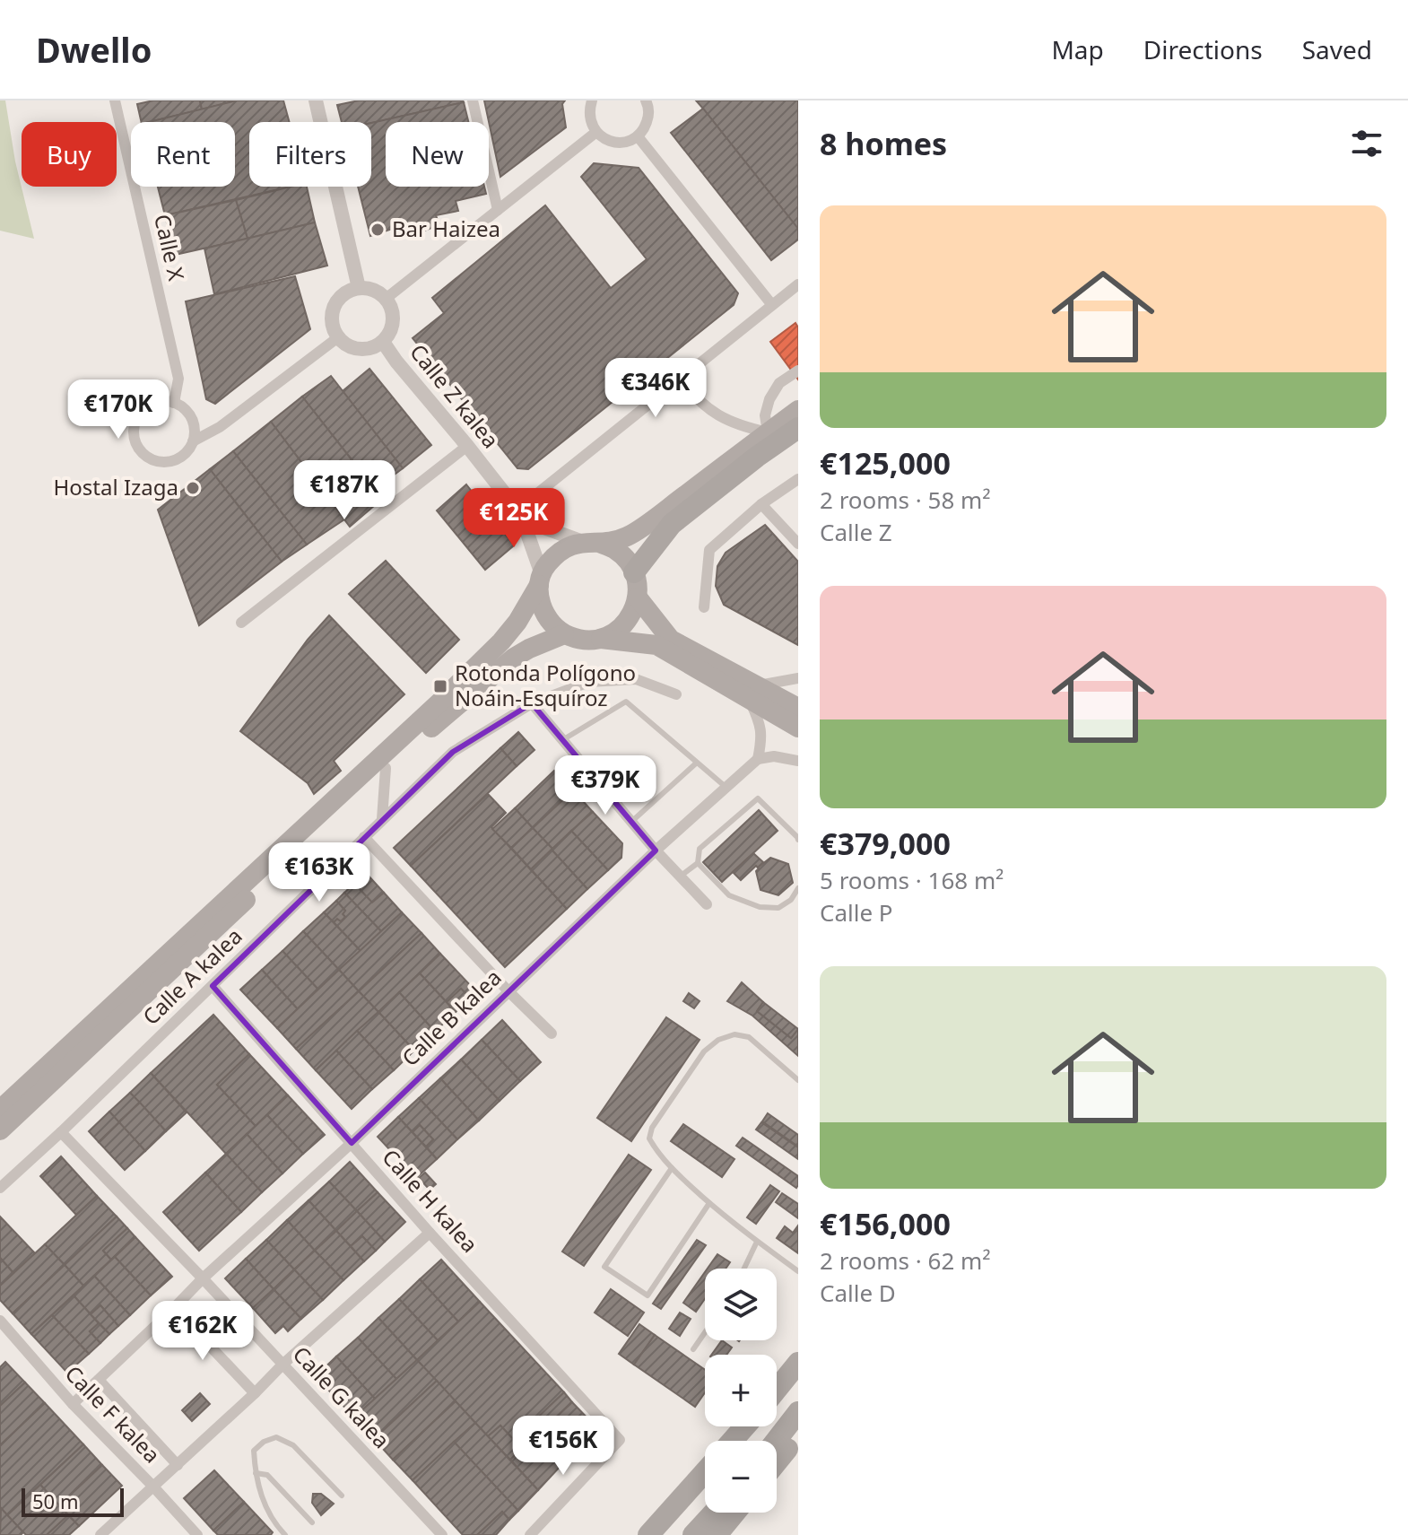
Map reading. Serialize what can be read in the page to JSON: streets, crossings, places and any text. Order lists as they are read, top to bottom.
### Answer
{
  "streets": {
    "street": [
      "Calle X",
      "Calle Z kalea",
      "Calle A kalea",
      "Calle B kalea",
      "Calle H kalea",
      "Calle G kalea",
      "Calle F kalea"
    ]
  },
  "crossings": [
    ["Calle A kalea", "Calle H kalea"],
    ["Calle A kalea", "Calle G kalea"],
    ["Calle B kalea", "Calle H kalea"],
    ["Calle B kalea", "Calle G kalea"],
    ["Calle B kalea", "Calle F kalea"]
  ],
  "places": {
    "other": ["Bar Haizea", "Hostal Izaga"],
    "transit": ["Rotonda Polígono Noáin-Esquíroz"]
  },
  "scale_bar": "50 m",
  "page": {
    "header": "Dwello",
    "nav": ["Map", "Directions", "Saved"],
    "heading": "8 homes",
    "chip": [
      "Buy",
      "Rent",
      "Filters",
      "New"
    ],
    "list": [
      {
        "name": "€125,000",
        "note": "2 rooms · 58 m² · Calle Z"
      },
      {
        "name": "€379,000",
        "note": "5 rooms · 168 m² · Calle P"
      },
      {
        "name": "€156,000",
        "note": "2 rooms · 62 m² · Calle D"
      }
    ],
    "price": [
      "€346K",
      "€170K",
      "€187K",
      "€125K",
      "€379K",
      "€163K",
      "€162K",
      "€156K"
    ],
    "map_buttons": ["+", "−"],
    "scale": "50 m"
  }
}
